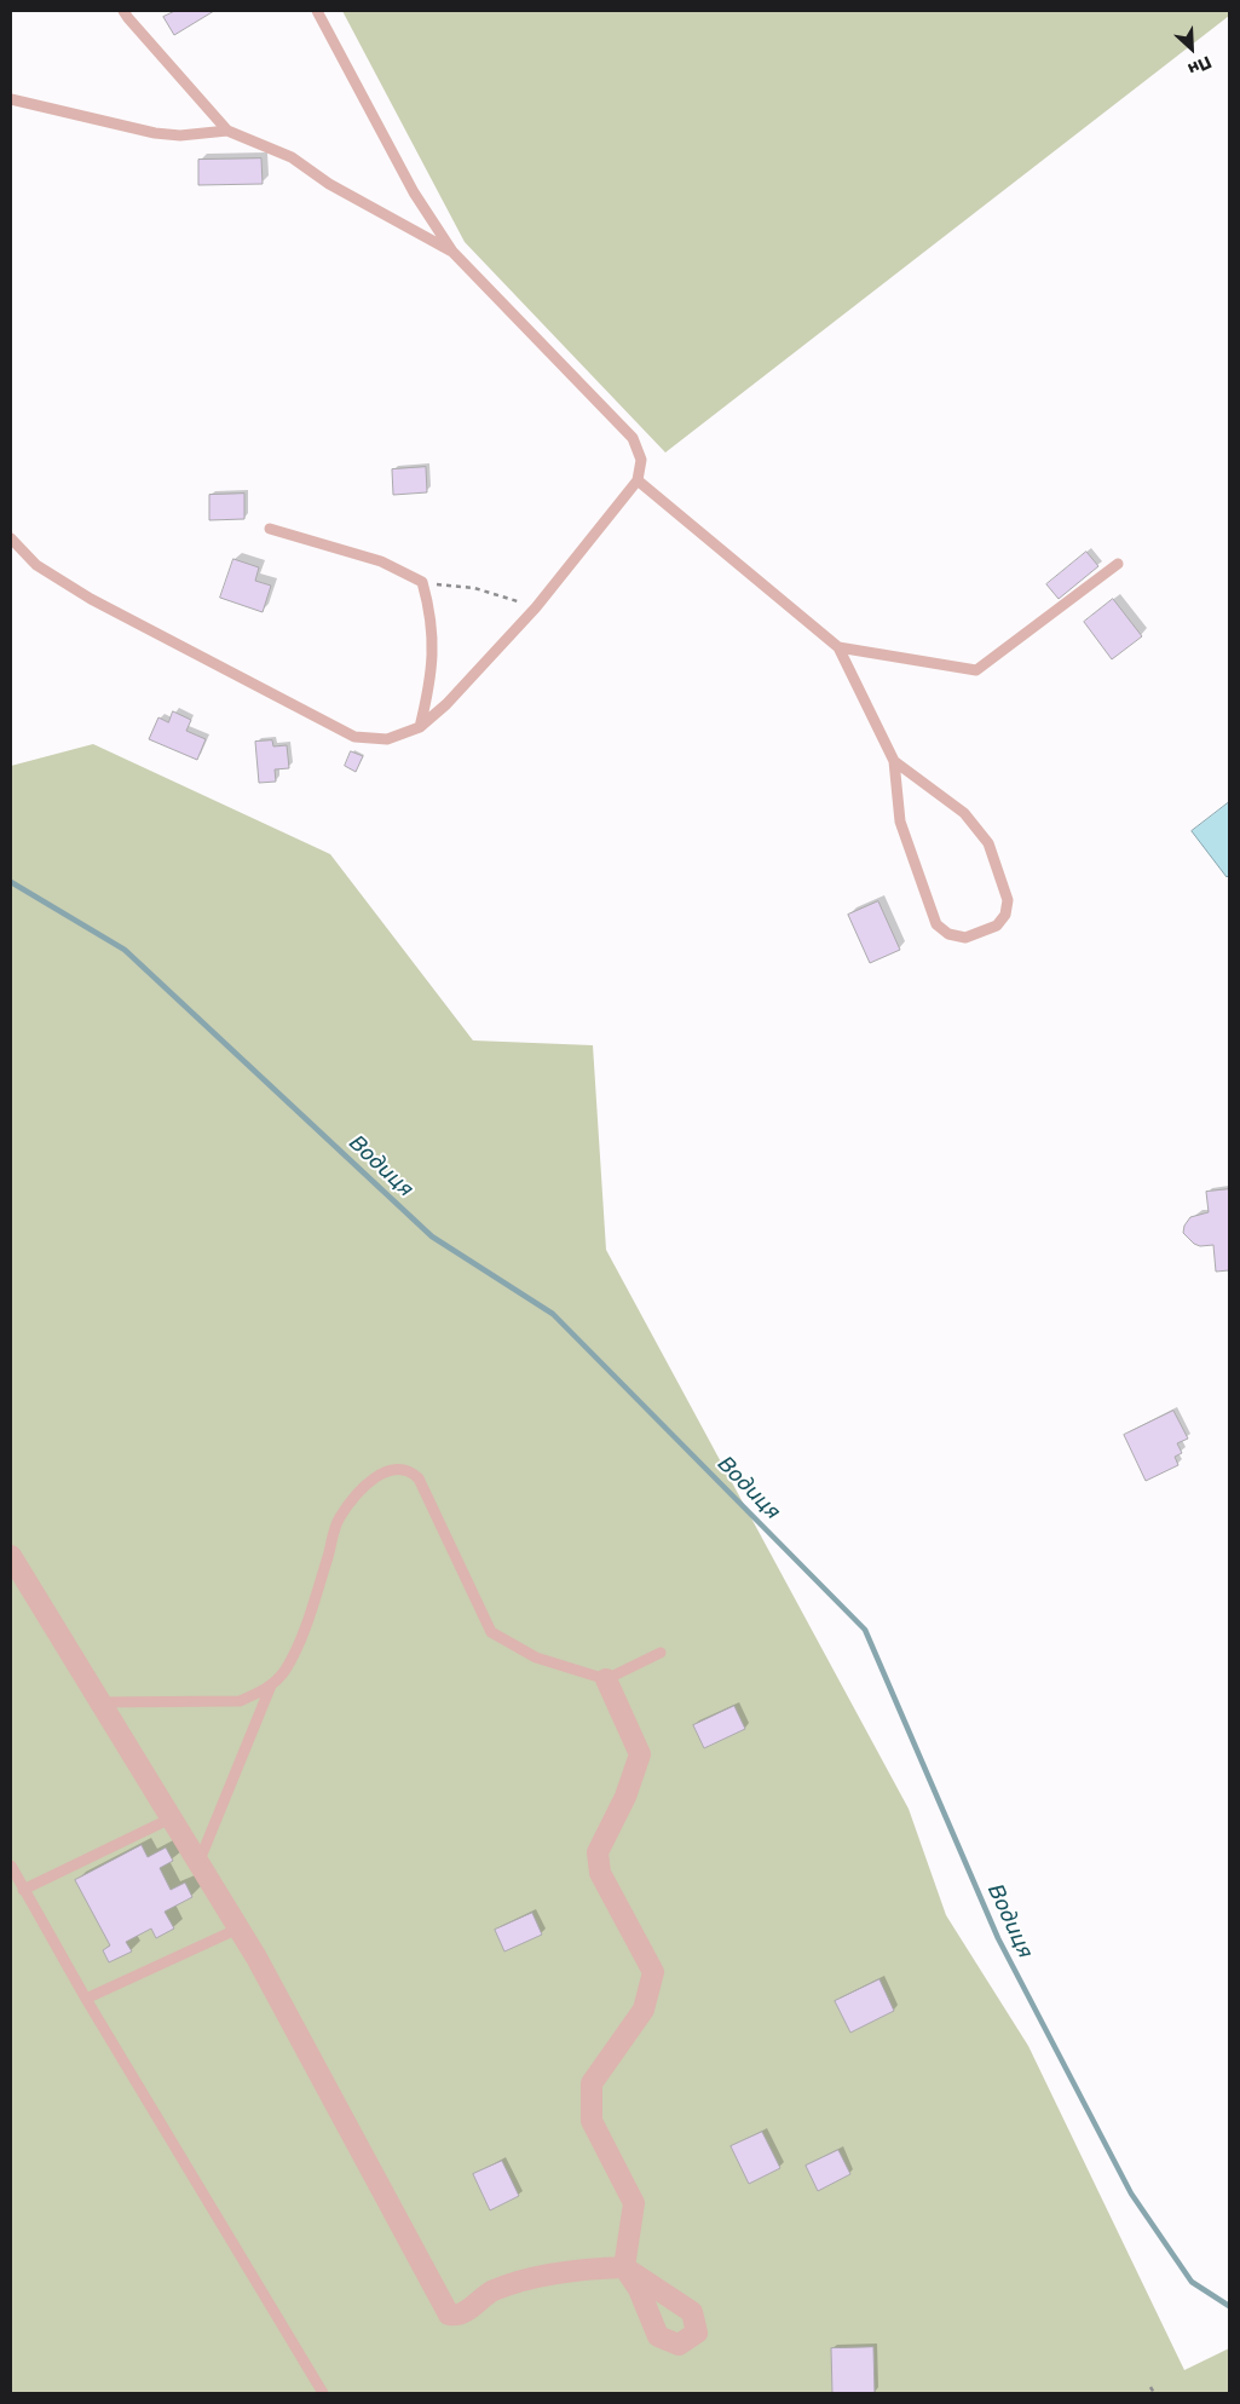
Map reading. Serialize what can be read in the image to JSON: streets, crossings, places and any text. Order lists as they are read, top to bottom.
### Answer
{
  "water": ["Водиця"],
  "north": "bottom right"
}
